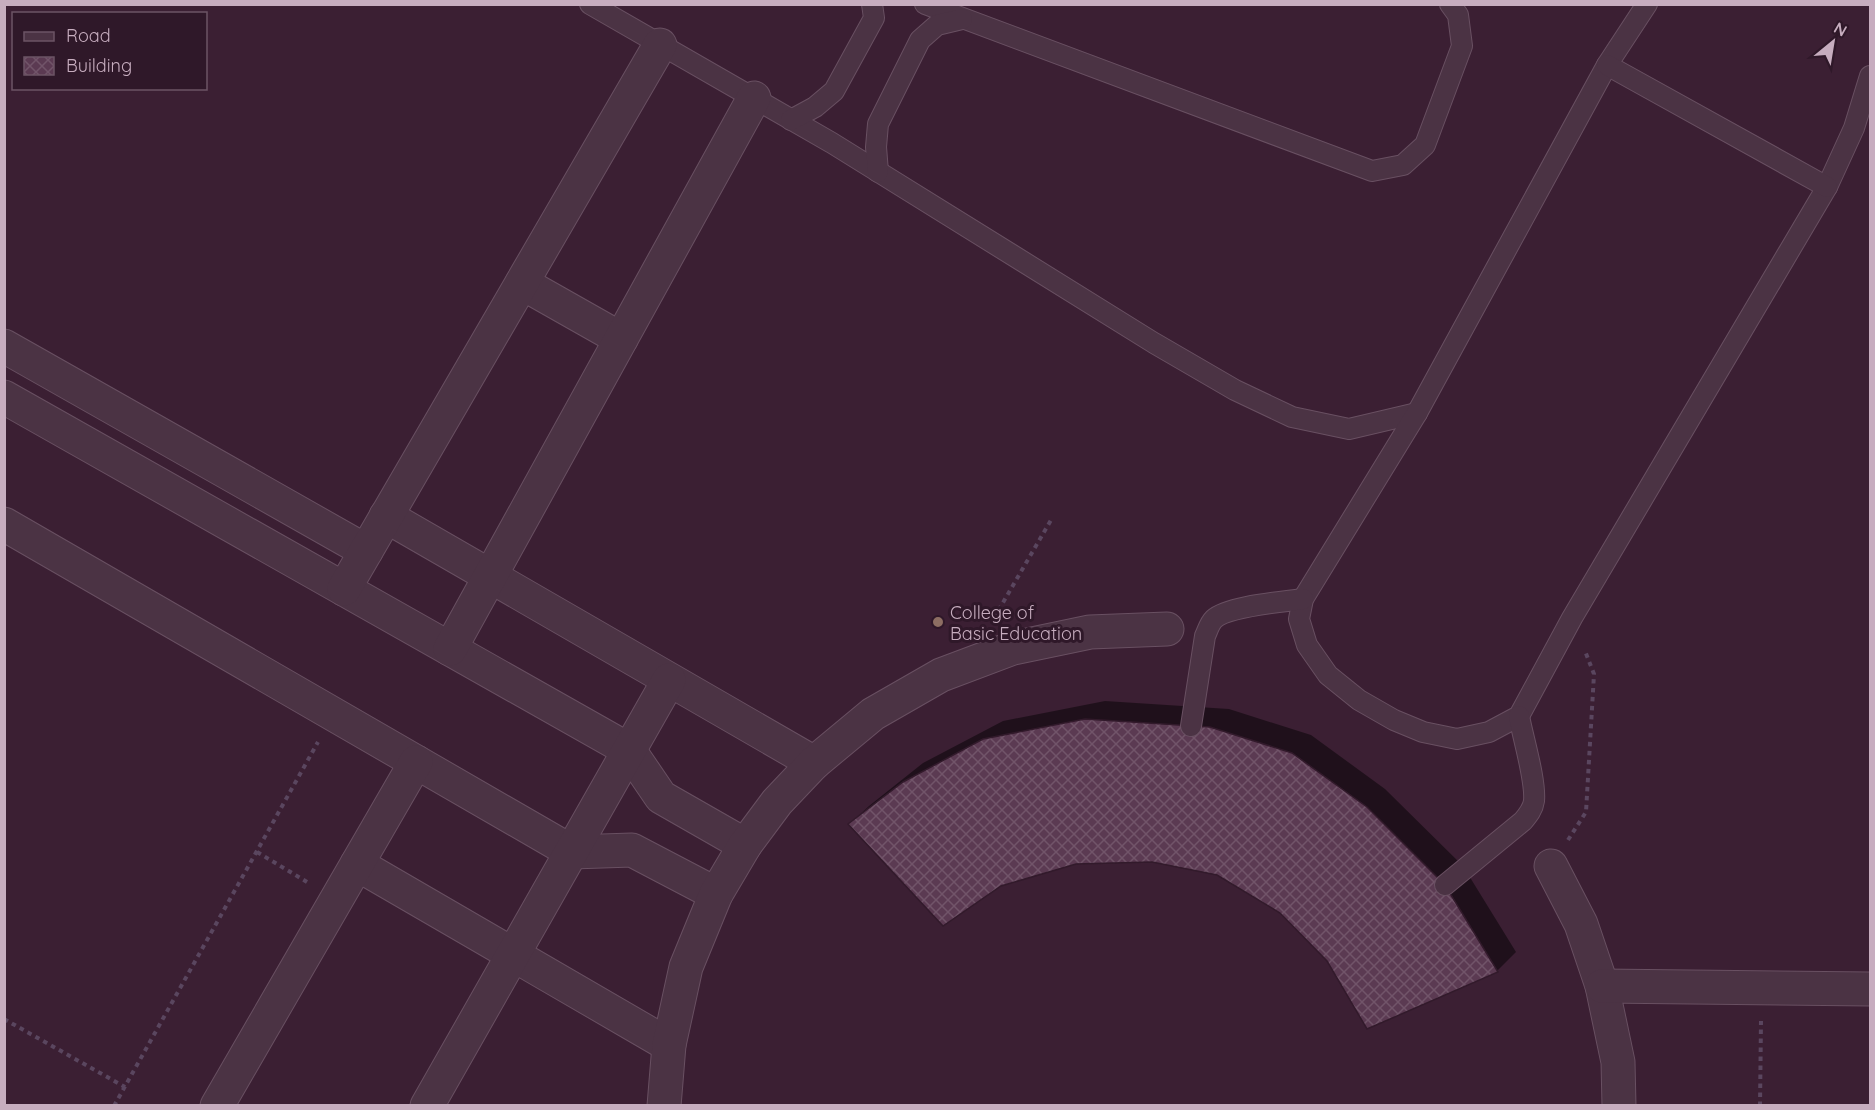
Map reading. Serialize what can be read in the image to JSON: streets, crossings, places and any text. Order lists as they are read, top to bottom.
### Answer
{
  "places": ["College of Basic Education"],
  "legend": ["Road", "Building"],
  "north": "top right"
}
